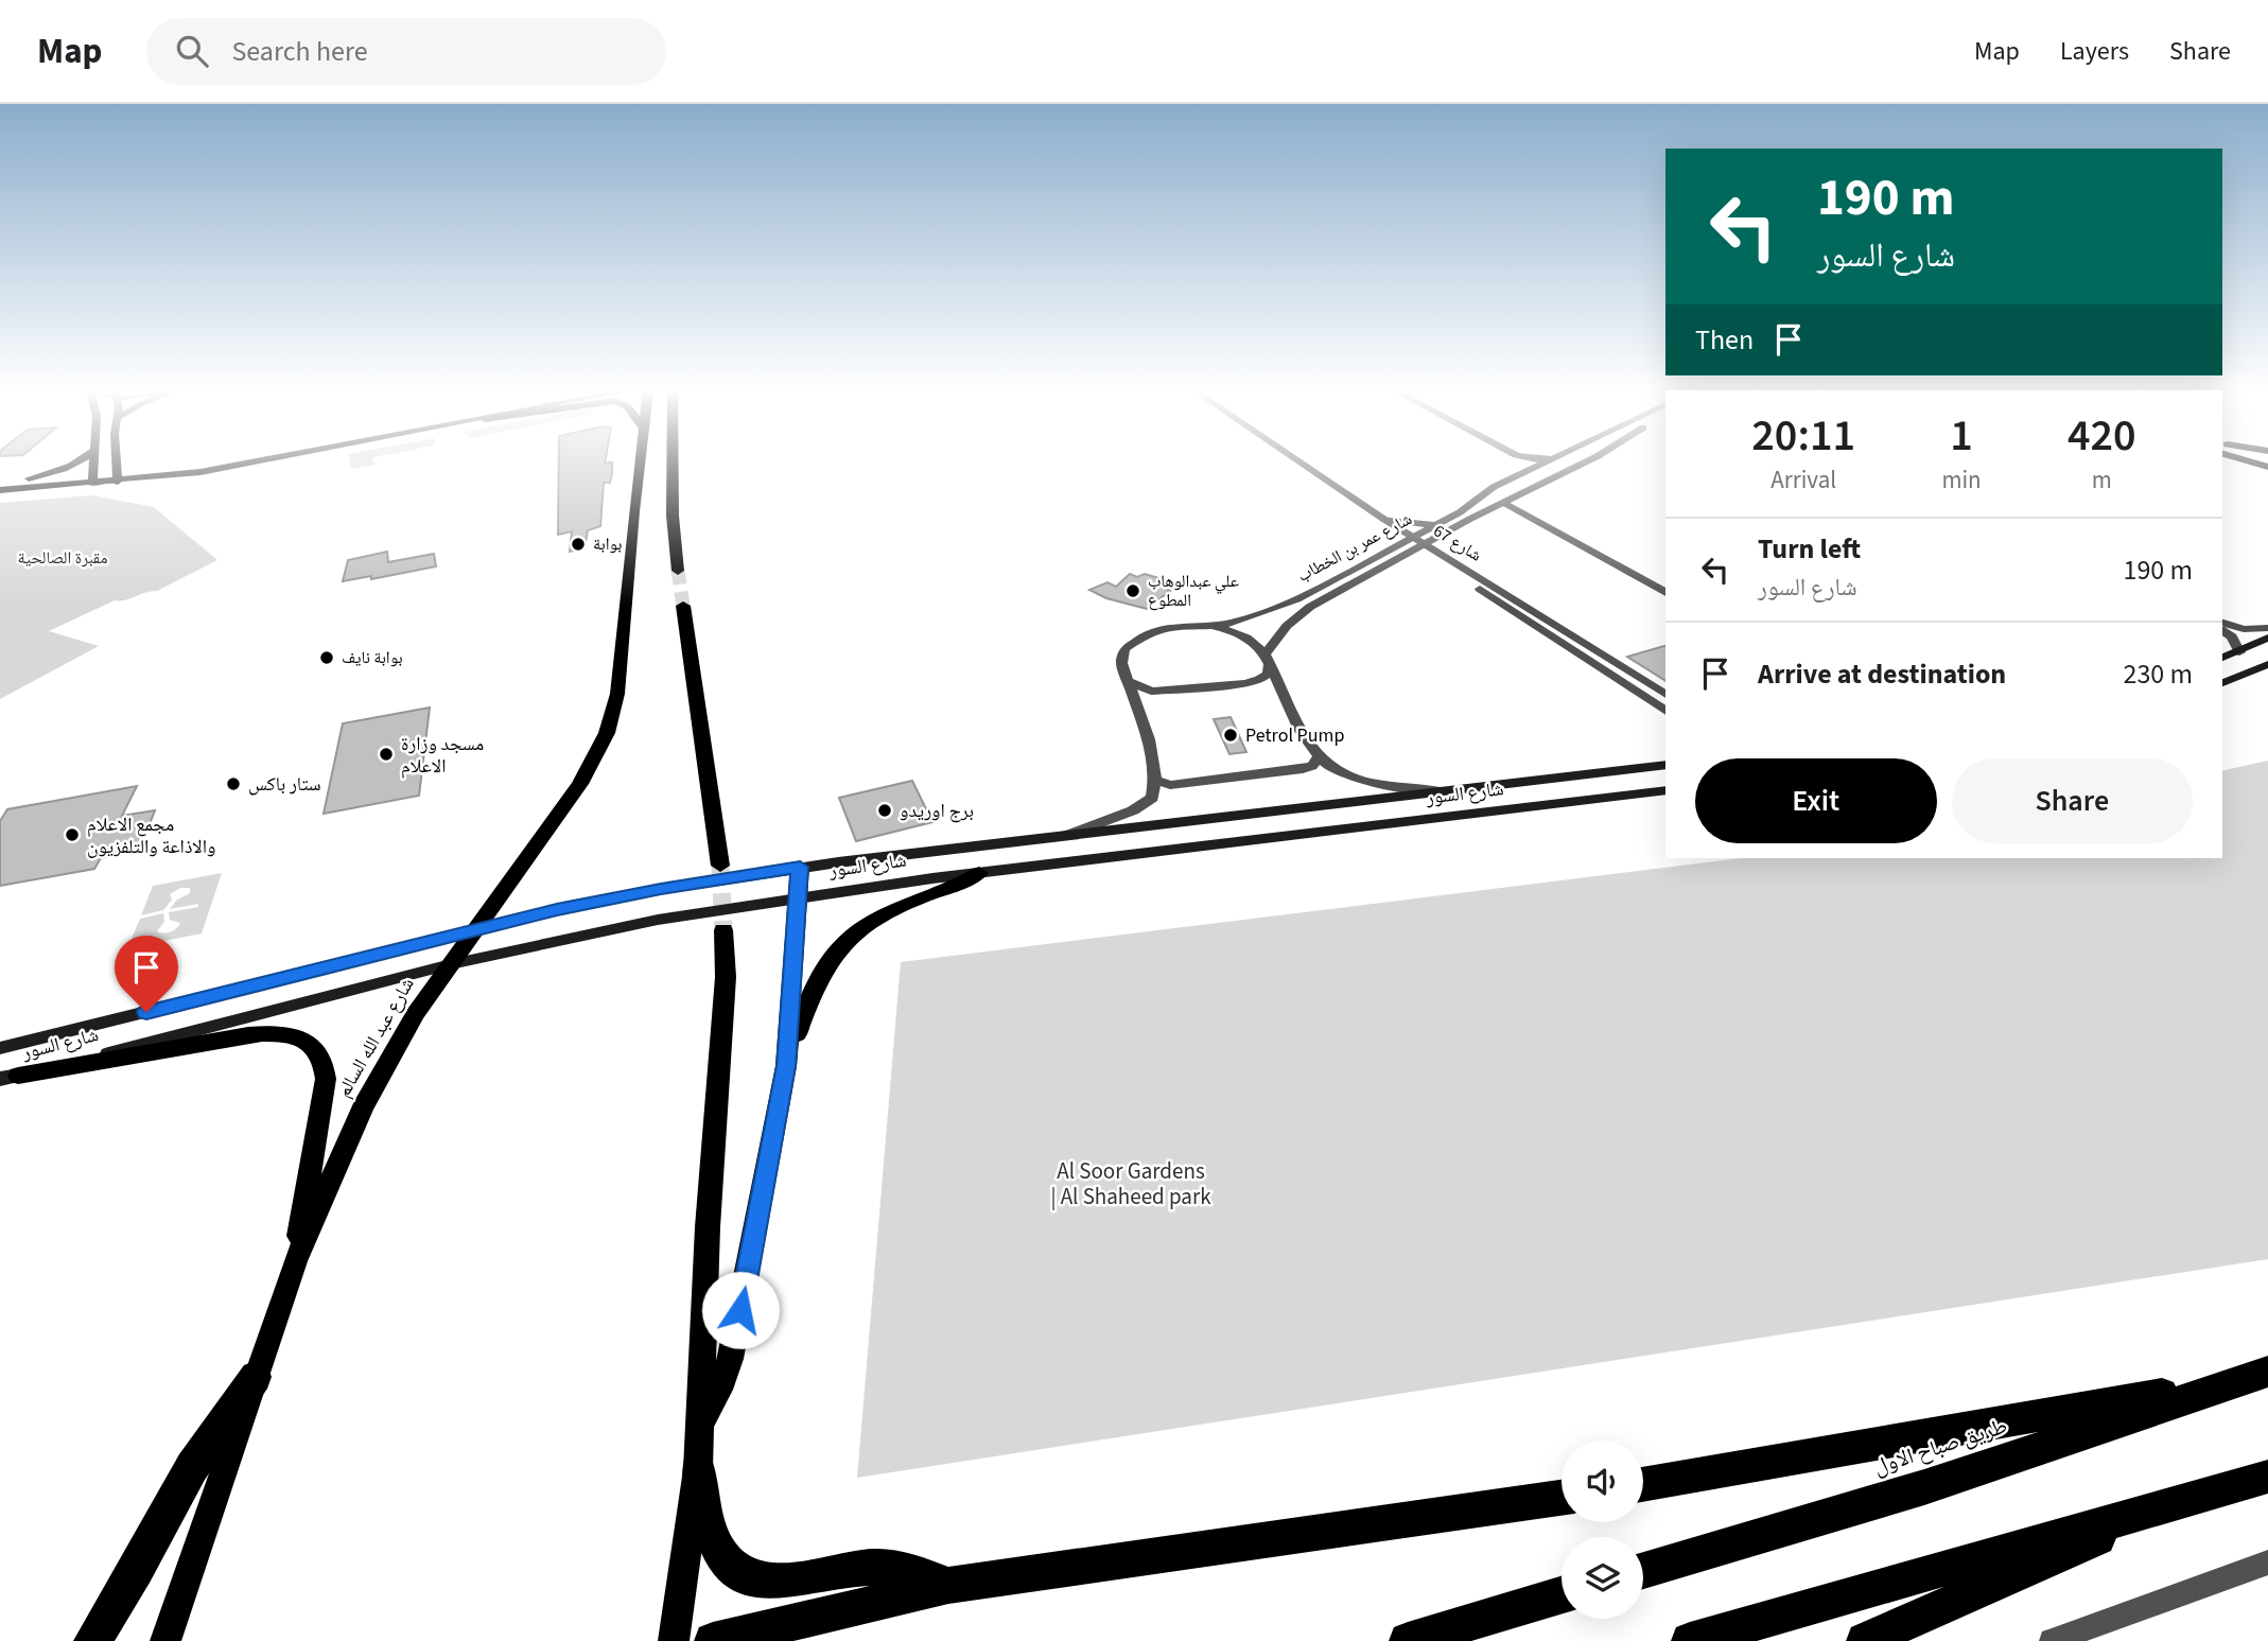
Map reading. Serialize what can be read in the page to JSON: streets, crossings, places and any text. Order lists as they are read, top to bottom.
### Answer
{
  "streets": {
    "highway": ["طريق صباح الاول"],
    "main road": ["شارع السور", "شارع عبد الله السالم"],
    "street": ["شارع 67", "شارع عمر بن الخطاب"]
  },
  "crossings": [
    ["شارع 67", "شارع عمر بن الخطاب"],
    ["شارع السور", "شارع عبد الله السالم"]
  ],
  "parks": ["مقبرة الصالحية", "Al Soor Gardens | Al Shaheed park"],
  "places": [
    "بوابة",
    "علي عبدالوهاب المطوع",
    "بوابة نايف",
    "Petrol Pump",
    "مسجد وزارة الاعلام",
    "ستار باكس",
    "برج اوريدو",
    "مجمع الاعلام والاذاعة والتلفزيون"
  ],
  "page": {
    "header": "Map",
    "search": "Search here",
    "nav": ["Map", "Layers", "Share"],
    "turn": ["190 m", "شارع السور"],
    "then": "Then",
    "eta": [
      "20:11",
      "Arrival",
      "1",
      "min",
      "420",
      "m"
    ],
    "list": [
      {
        "name": "Turn left",
        "note": "شارع السور",
        "value": "190 m"
      },
      {
        "name": "Arrive at destination",
        "value": "230 m"
      }
    ],
    "buttons": ["Exit", "Share"]
  }
}
